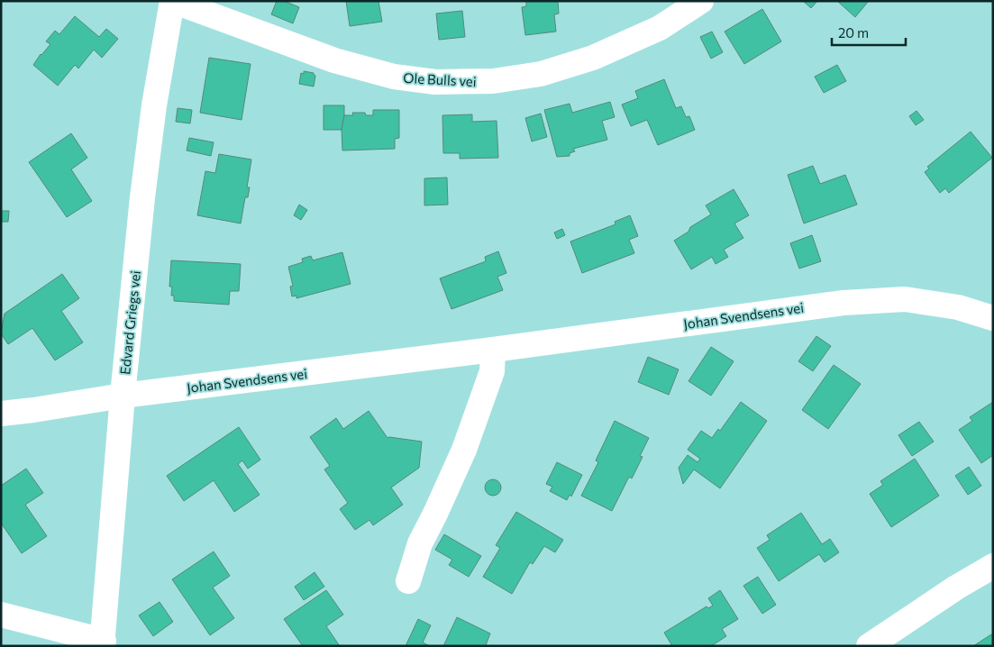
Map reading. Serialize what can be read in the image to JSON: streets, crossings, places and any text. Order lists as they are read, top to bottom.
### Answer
{
  "streets": {
    "street": ["Ole Bulls vei", "Johan Svendsens vei", "Edvard Griegs vei"]
  },
  "crossings": [
    ["Ole Bulls vei", "Edvard Griegs vei"],
    ["Johan Svendsens vei", "Edvard Griegs vei"]
  ],
  "scale_bar": "20 m"
}
